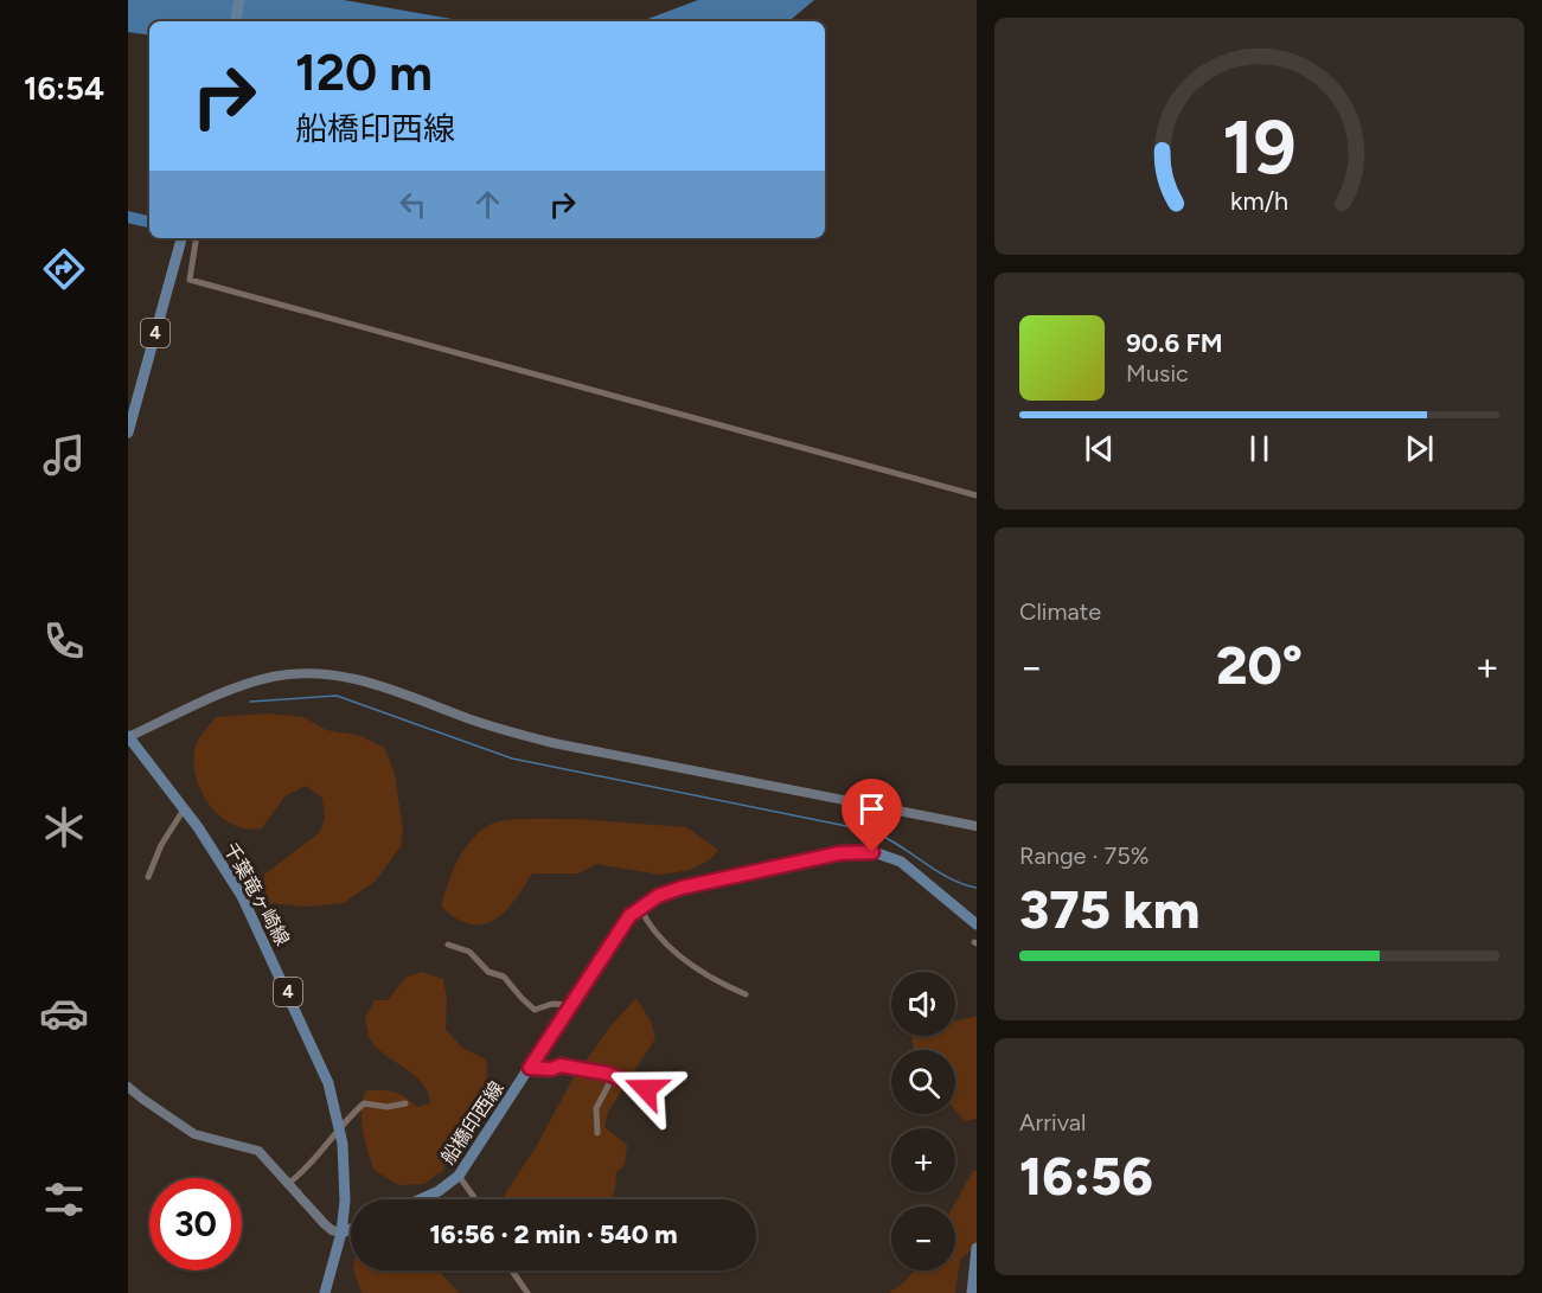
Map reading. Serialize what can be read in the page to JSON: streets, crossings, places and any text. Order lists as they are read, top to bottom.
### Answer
{
  "streets": {
    "main road": ["4", "千葉竜ヶ崎線", "船橋印西線"]
  },
  "page": {
    "tabs": "16:54",
    "turn": ["120 m", "船橋印西線"],
    "song": ["90.6 FM", "Music"],
    "tile": [
      "Climate",
      ["Range · 75%", "375 km"],
      ["Arrival", "16:56"]
    ],
    "heat": ["−", "20°", "+"],
    "map_buttons": ["+", "−"],
    "limit": "30",
    "trip": "16:56 · 2 min · 540 m",
    "gauge": ["19", "km/h"]
  }
}
